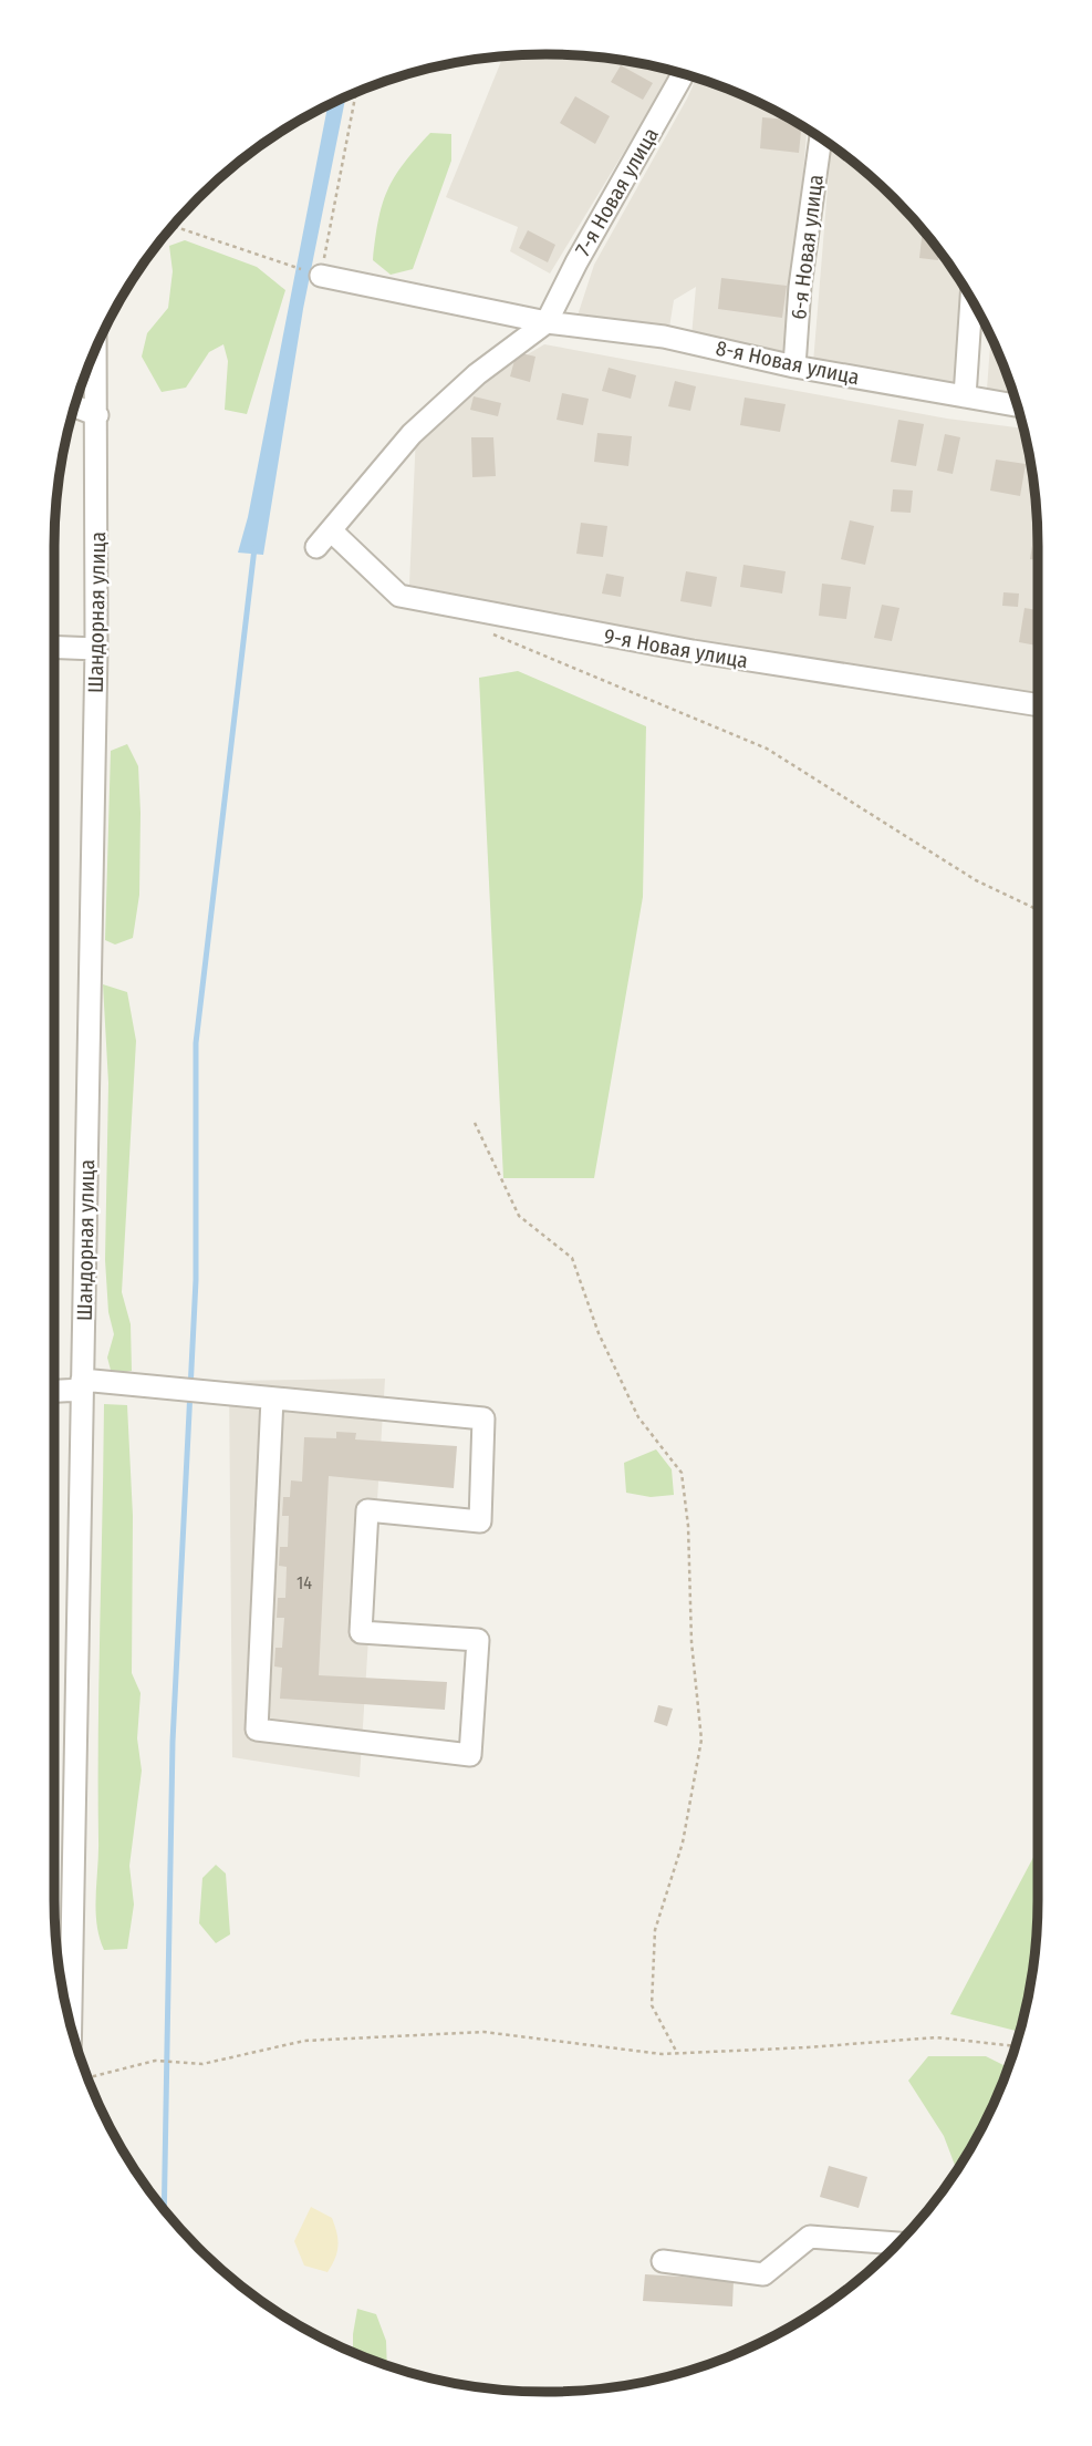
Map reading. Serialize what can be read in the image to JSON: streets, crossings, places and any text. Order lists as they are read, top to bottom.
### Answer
{
  "streets": {
    "street": [
      "7-я Новая улица",
      "6-я Новая улица",
      "8-я Новая улица",
      "Шандорная улица",
      "9-я Новая улица"
    ]
  },
  "crossings": [
    ["7-я Новая улица", "8-я Новая улица"],
    ["7-я Новая улица", "9-я Новая улица"],
    ["6-я Новая улица", "8-я Новая улица"],
    ["8-я Новая улица", "9-я Новая улица"]
  ],
  "house_numbers": ["14"]
}
